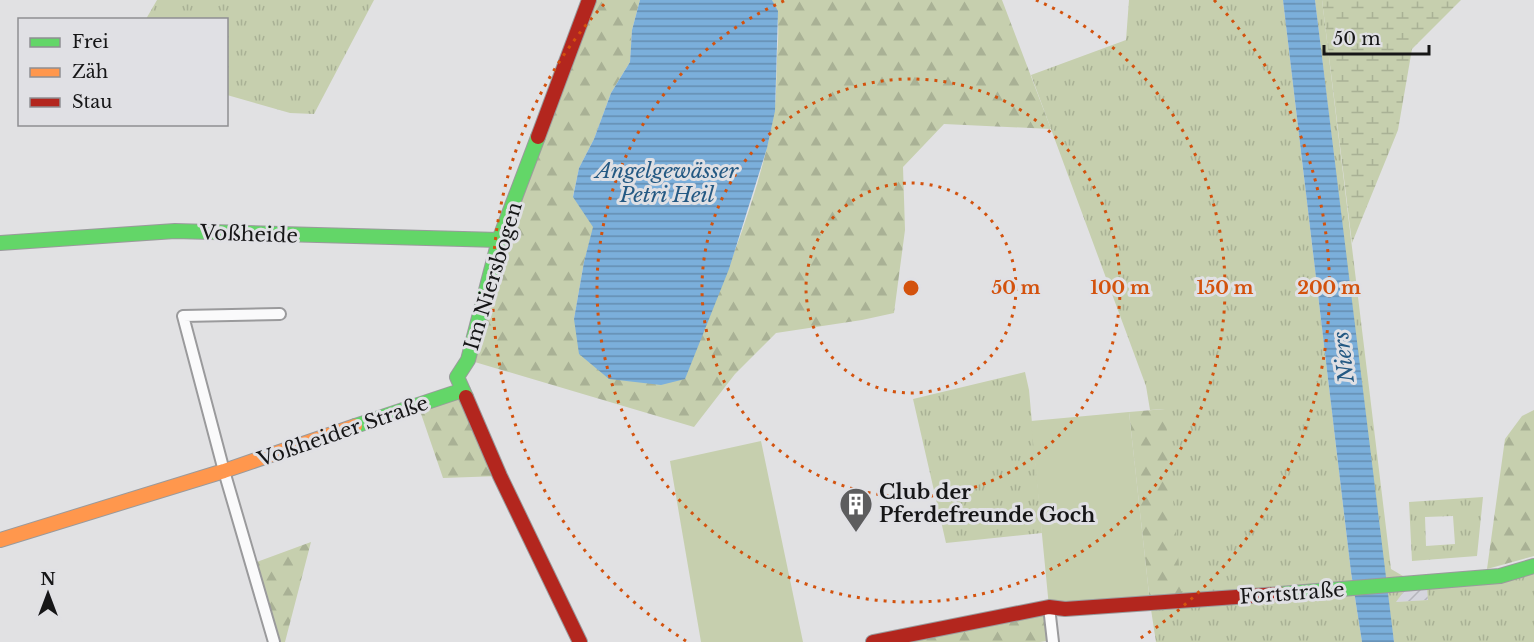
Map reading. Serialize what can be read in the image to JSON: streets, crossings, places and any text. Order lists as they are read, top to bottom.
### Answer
{
  "streets": {
    "street": [
      "Voßheide",
      "Im Niersbogen",
      "Voßheider Straße",
      "Fortstraße"
    ]
  },
  "crossings": [
    ["Voßheide", "Im Niersbogen"],
    ["Im Niersbogen", "Voßheider Straße"]
  ],
  "water": ["Angelgewässer Petri Heil", "Niers"],
  "places": {
    "building": ["Club der Pferdefreunde Goch"]
  },
  "legend": ["Frei", "Zäh", "Stau"],
  "scale_bar": "50 m",
  "north": "top",
  "rings": [
    "50 m",
    "100 m",
    "150 m",
    "200 m"
  ]
}
